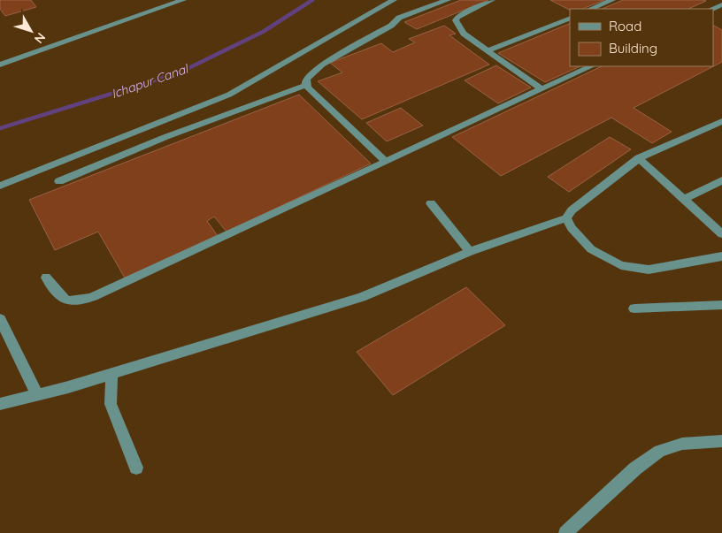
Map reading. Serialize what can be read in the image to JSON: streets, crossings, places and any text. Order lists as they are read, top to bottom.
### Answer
{
  "water": ["Ichapur Canal"],
  "legend": ["Road", "Building"],
  "north": "bottom right"
}
